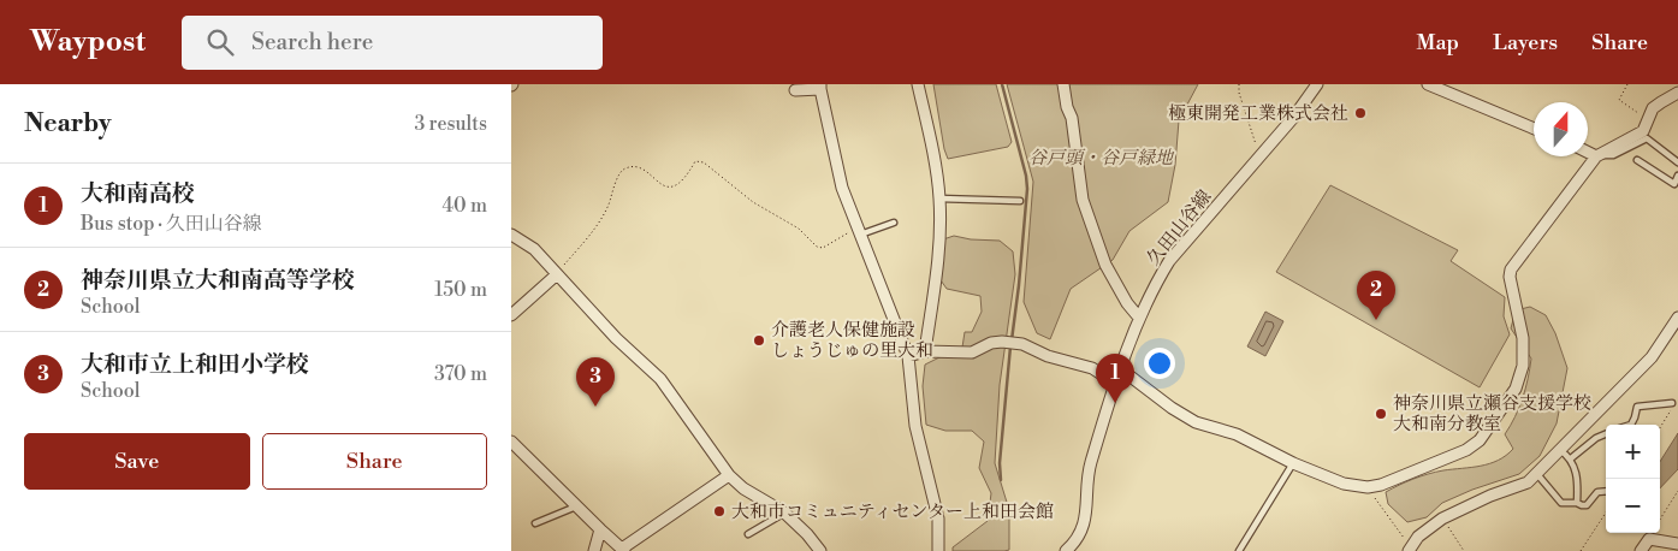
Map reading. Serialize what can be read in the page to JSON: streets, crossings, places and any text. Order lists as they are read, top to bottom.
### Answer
{
  "streets": {
    "street": ["久田山谷線"]
  },
  "parks": ["谷戸頭・谷戸緑地"],
  "places": [
    "極東開発工業株式会社",
    "介護老人保健施設 しょうじゅの里大和",
    "神奈川県立瀬谷支援学校 大和南分教室",
    "大和市コミュニティセンター上和田会館"
  ],
  "north": "top",
  "page": {
    "header": "Waypost",
    "search": "Search here",
    "nav": ["Map", "Layers", "Share"],
    "heading": ["Nearby", "3 results"],
    "list": [
      {
        "mark": "1",
        "name": "大和南高校",
        "note": "Bus stop · 久田山谷線",
        "value": "40 m"
      },
      {
        "mark": "2",
        "name": "神奈川県立大和南高等学校",
        "note": "School",
        "value": "150 m"
      },
      {
        "mark": "3",
        "name": "大和市立上和田小学校",
        "note": "School",
        "value": "370 m"
      }
    ],
    "pins": ["2", "1", "3"],
    "buttons": ["Save", "Share"],
    "map_buttons": ["+", "−"]
  }
}
